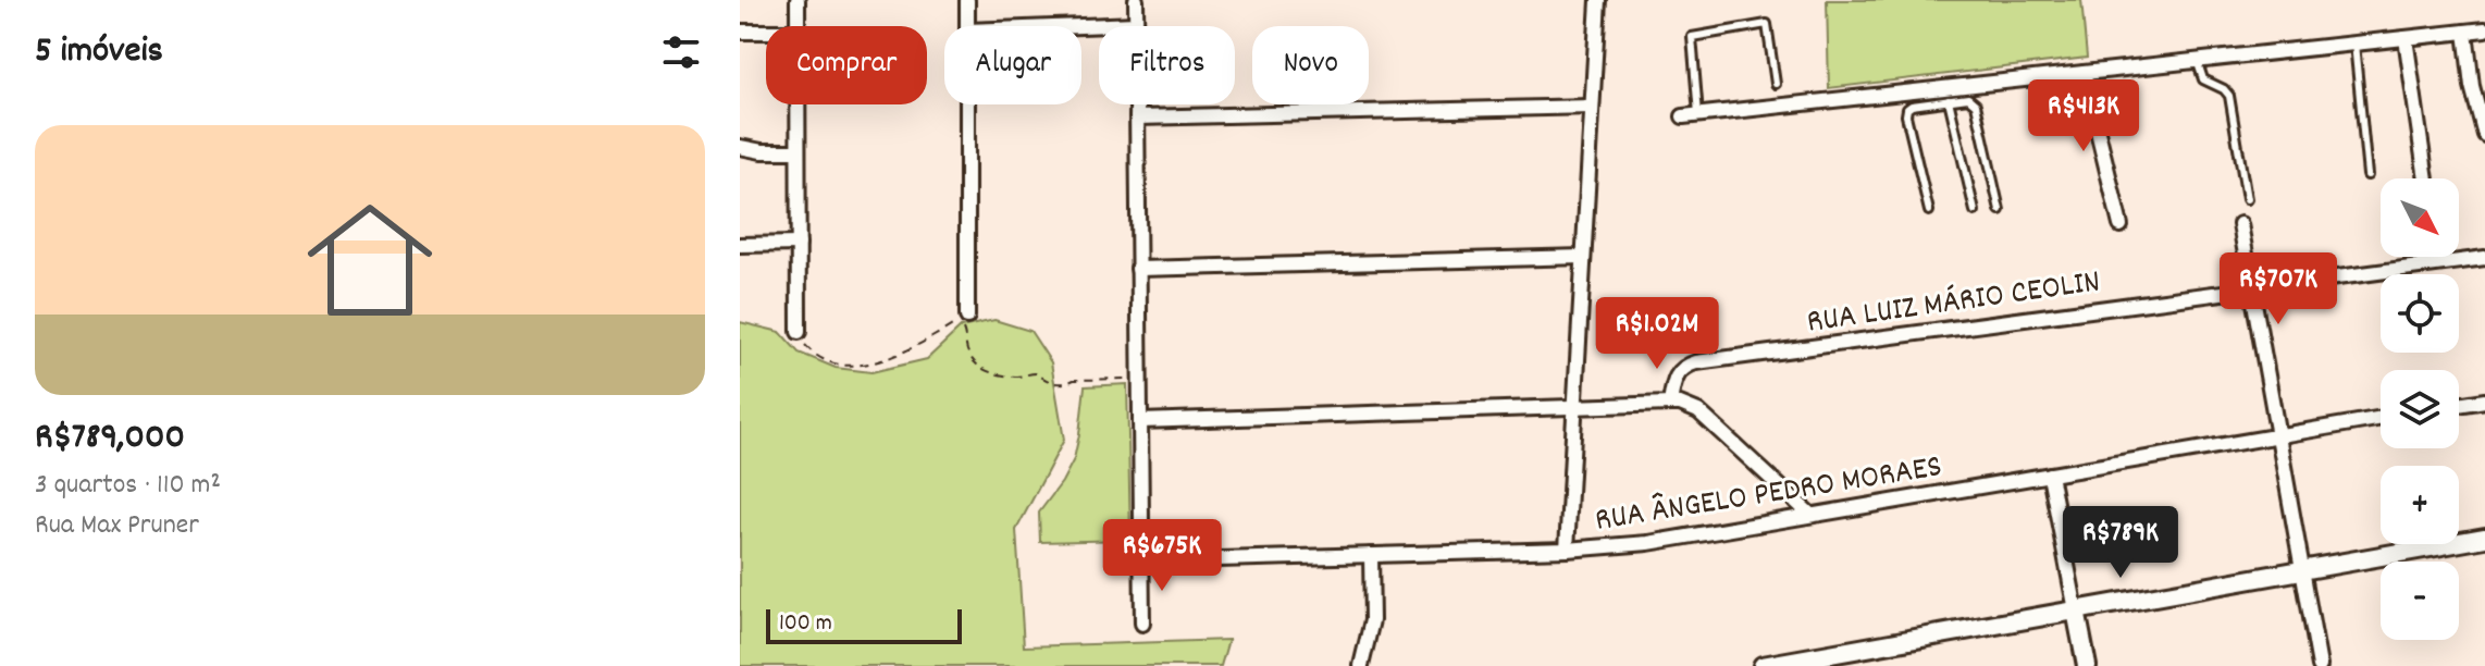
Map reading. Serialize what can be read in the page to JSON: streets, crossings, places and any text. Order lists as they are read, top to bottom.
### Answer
{
  "streets": {
    "street": ["RUA LUIZ MÁRIO CEOLIN", "RUA ÂNGELO PEDRO MORAES"]
  },
  "scale_bar": "100 m",
  "north": "bottom right",
  "page": {
    "heading": "5 imóveis",
    "chip": [
      "Comprar",
      "Alugar",
      "Filtros",
      "Novo"
    ],
    "price": [
      "R$413K",
      "R$707K",
      "R$1.02M",
      "R$789K",
      "R$675K"
    ],
    "list": [
      {
        "name": "R$789,000",
        "note": "3 quartos · 110 m² · Rua Max Pruner"
      }
    ],
    "map_buttons": ["+", "−"],
    "scale": "100 m"
  }
}
